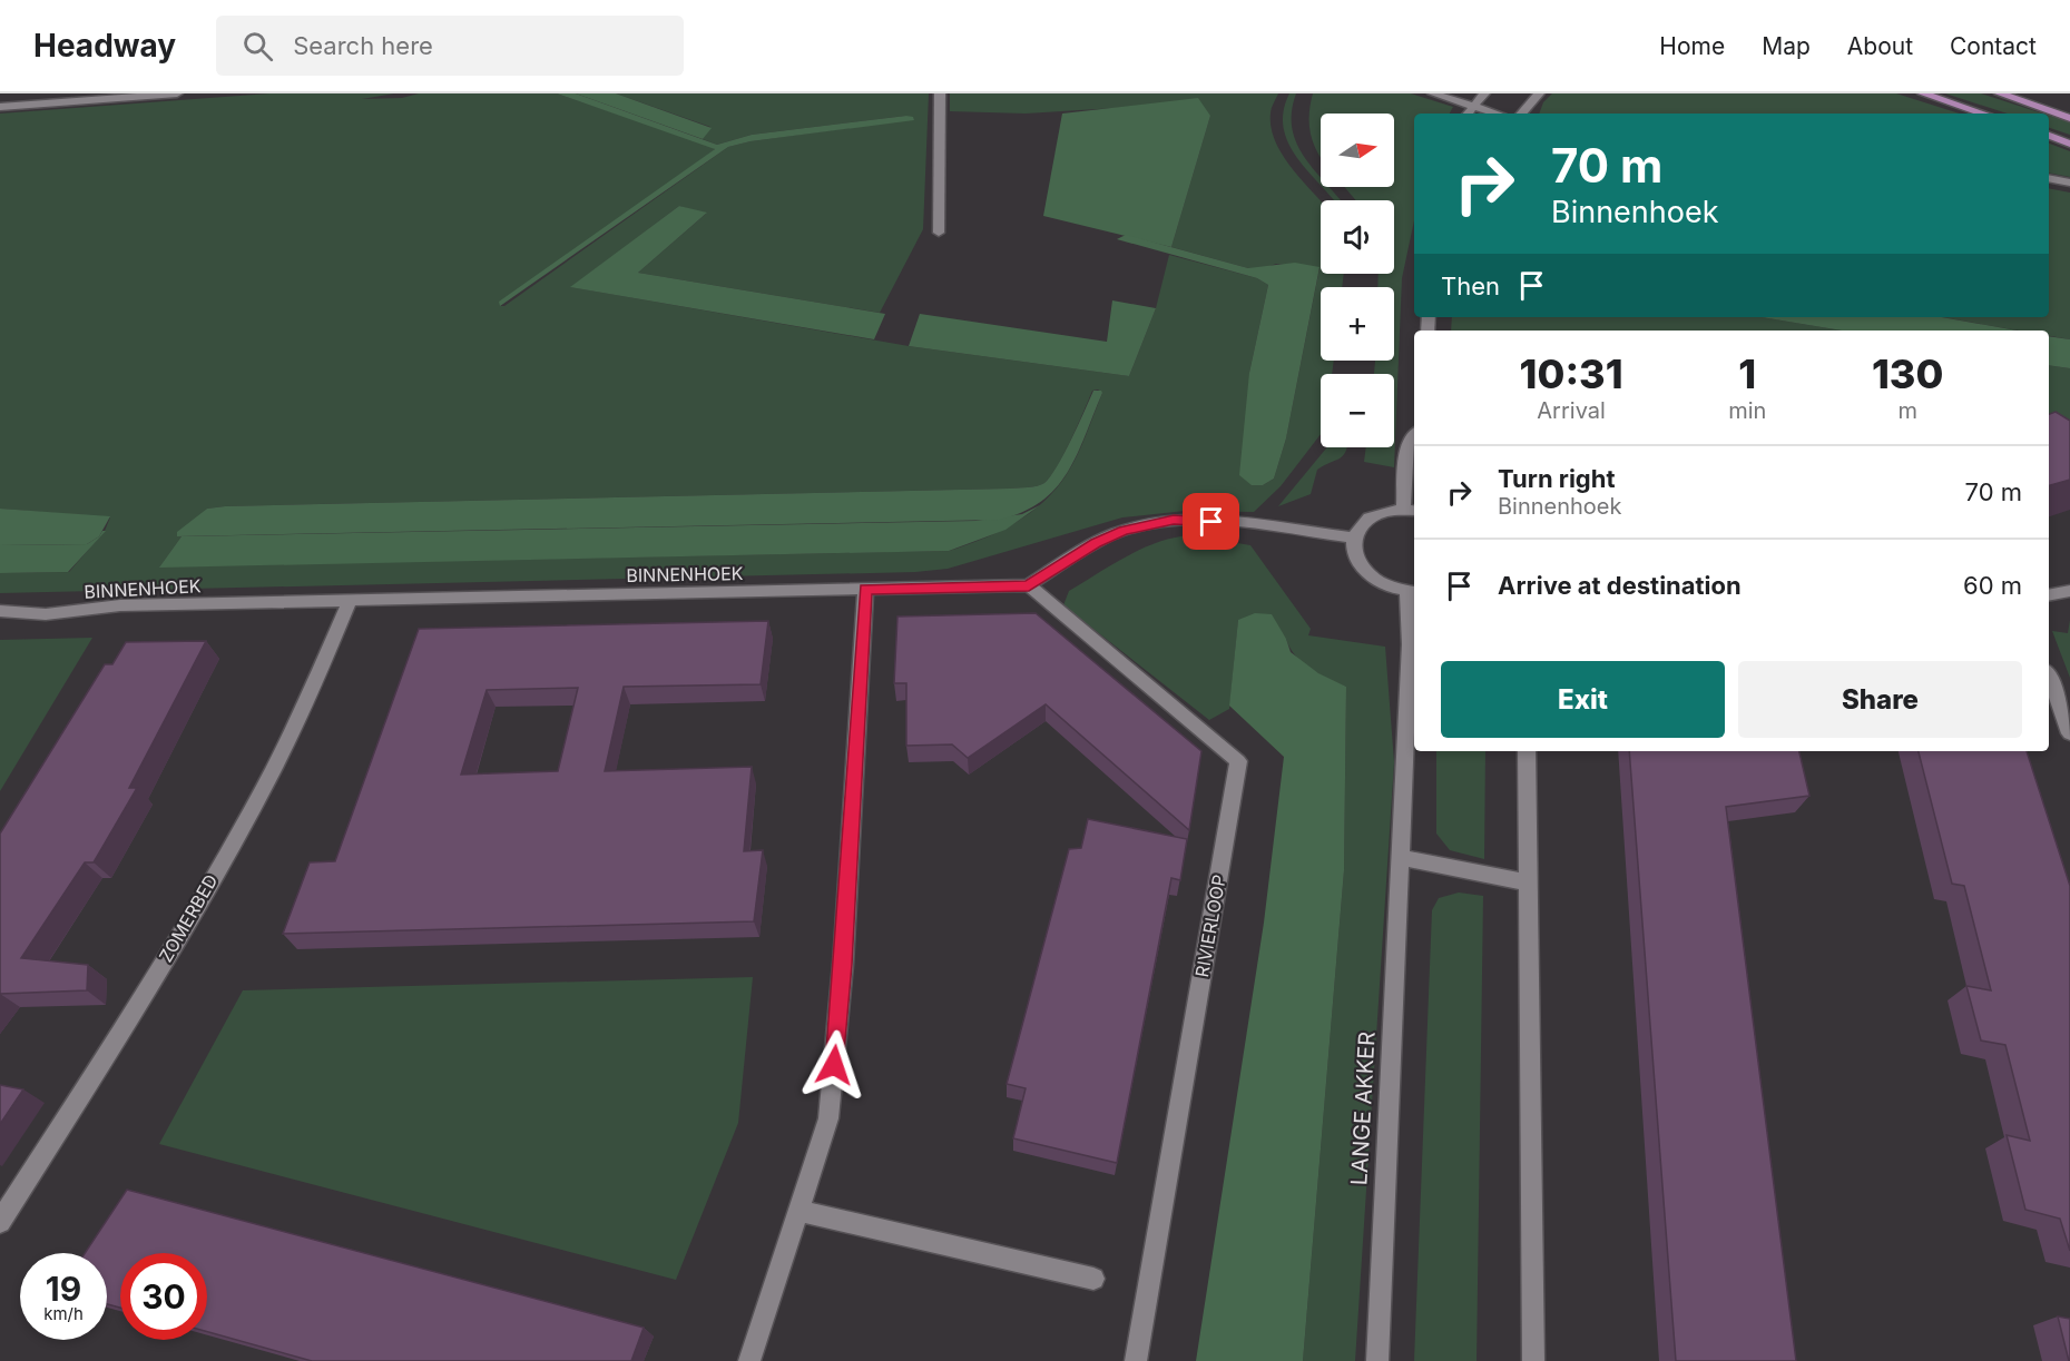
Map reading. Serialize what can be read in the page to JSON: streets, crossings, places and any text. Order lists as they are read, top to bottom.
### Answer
{
  "streets": {
    "street": [
      "BINNENHOEK",
      "ZOMERBED",
      "RIVIERLOOP",
      "LANGE AKKER"
    ]
  },
  "crossings": [
    ["BINNENHOEK", "ZOMERBED"],
    ["BINNENHOEK", "RIVIERLOOP"]
  ],
  "north": "right",
  "page": {
    "header": "Headway",
    "search": "Search here",
    "nav": [
      "Home",
      "Map",
      "About",
      "Contact"
    ],
    "map_buttons": ["+", "−"],
    "turn": ["70 m", "Binnenhoek"],
    "then": "Then",
    "eta": [
      "10:31",
      "Arrival",
      "1",
      "min",
      "130",
      "m"
    ],
    "list": [
      {
        "name": "Turn right",
        "note": "Binnenhoek",
        "value": "70 m"
      },
      {
        "name": "Arrive at destination",
        "value": "60 m"
      }
    ],
    "buttons": ["Exit", "Share"],
    "speed": "19 km/h",
    "limit": "30"
  }
}
